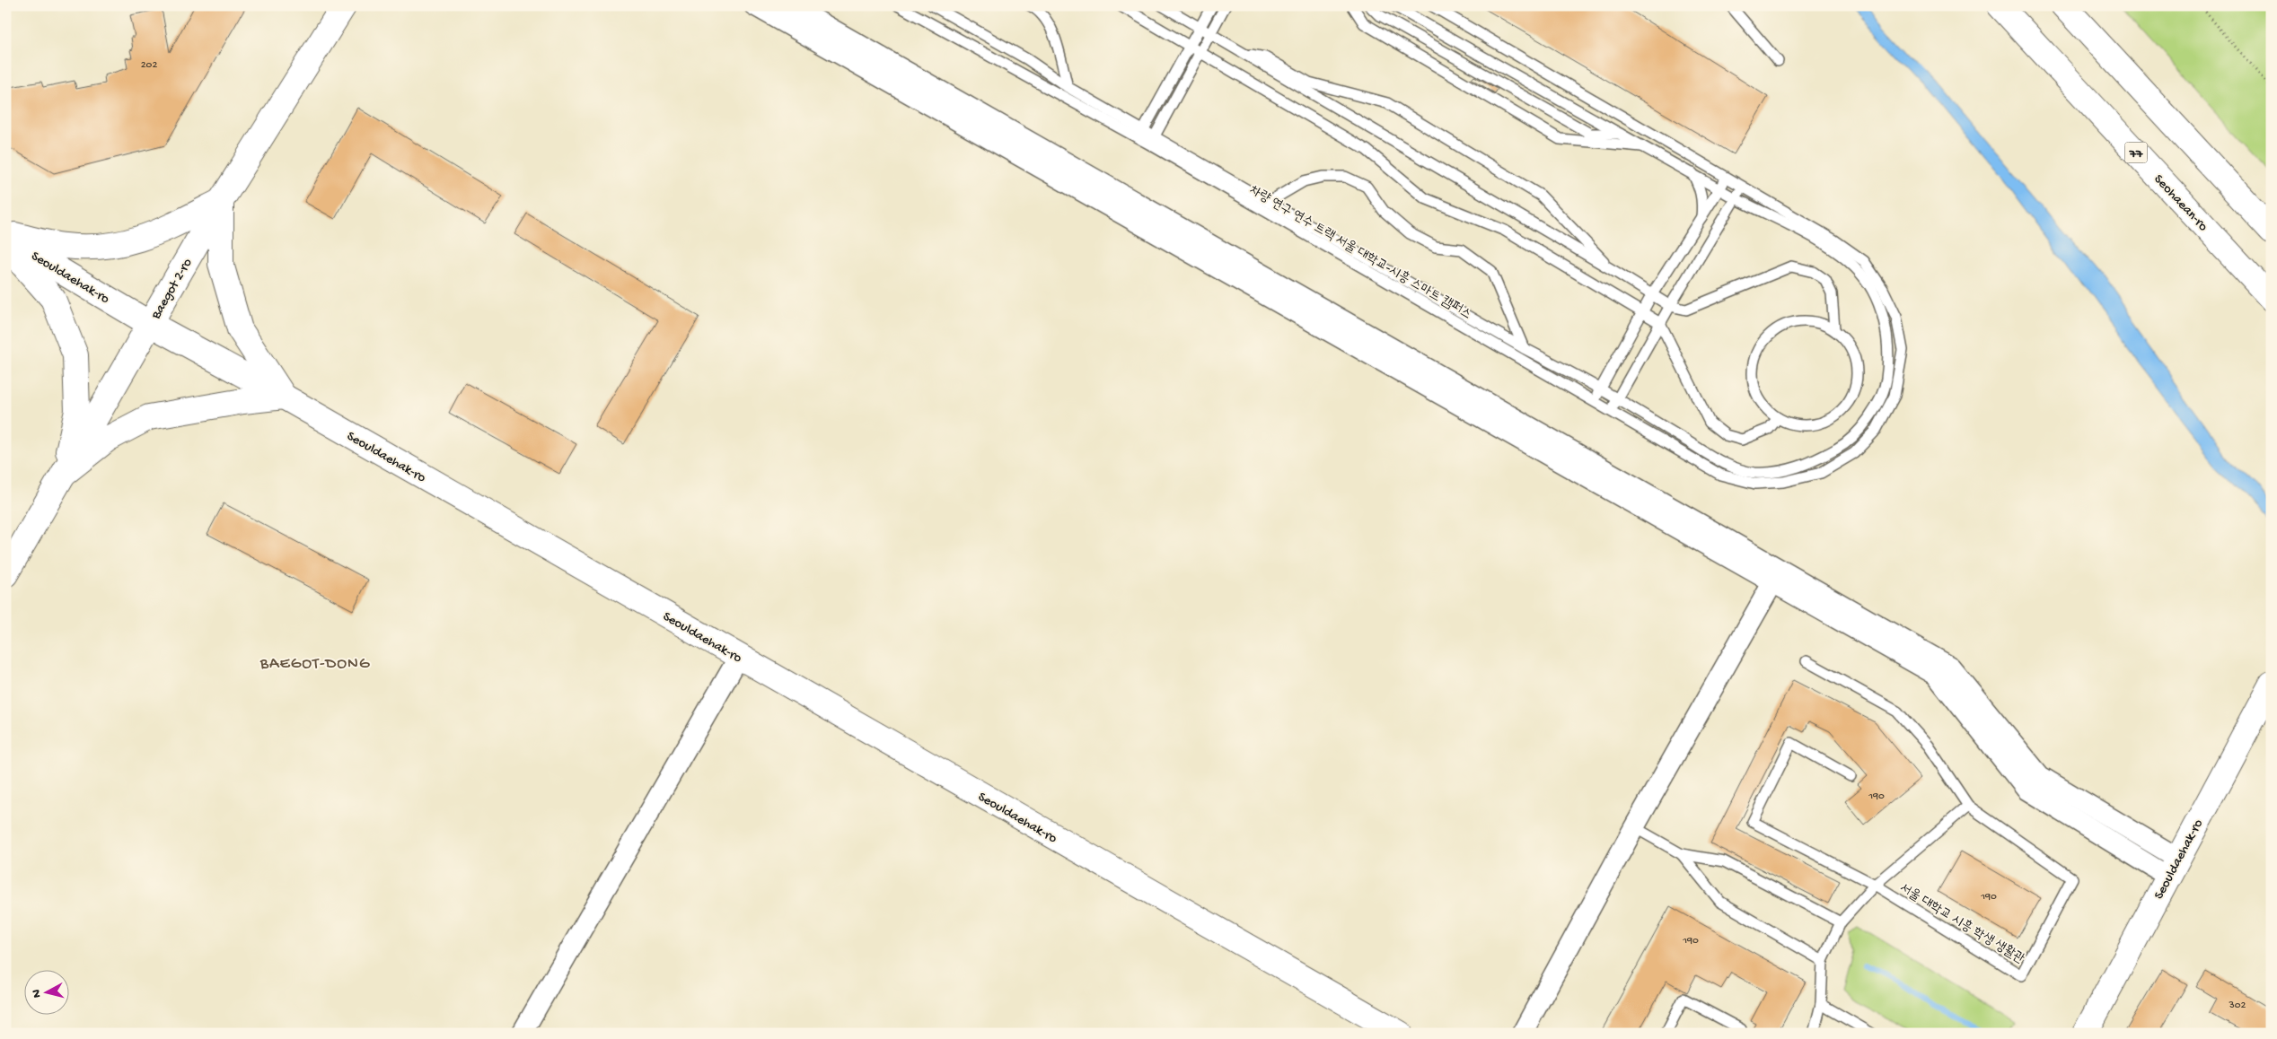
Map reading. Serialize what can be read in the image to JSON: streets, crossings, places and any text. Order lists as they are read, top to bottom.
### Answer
{
  "streets": {
    "main road": [
      "77",
      "Seohaean-ro",
      "Seouldaehak-ro",
      "Baegot 2-ro"
    ],
    "lane": ["차량 연구 연수 트랙 서울 대학교-시흥 스마트 캠퍼스", "서울 대학교 시흥 학생 생활관"]
  },
  "crossings": [
    ["Seouldaehak-ro", "Baegot 2-ro"]
  ],
  "districts": ["BAEGOT-DONG"],
  "house_numbers": [
    "202",
    "190",
    "190",
    "190",
    "302"
  ],
  "north": "left"
}
